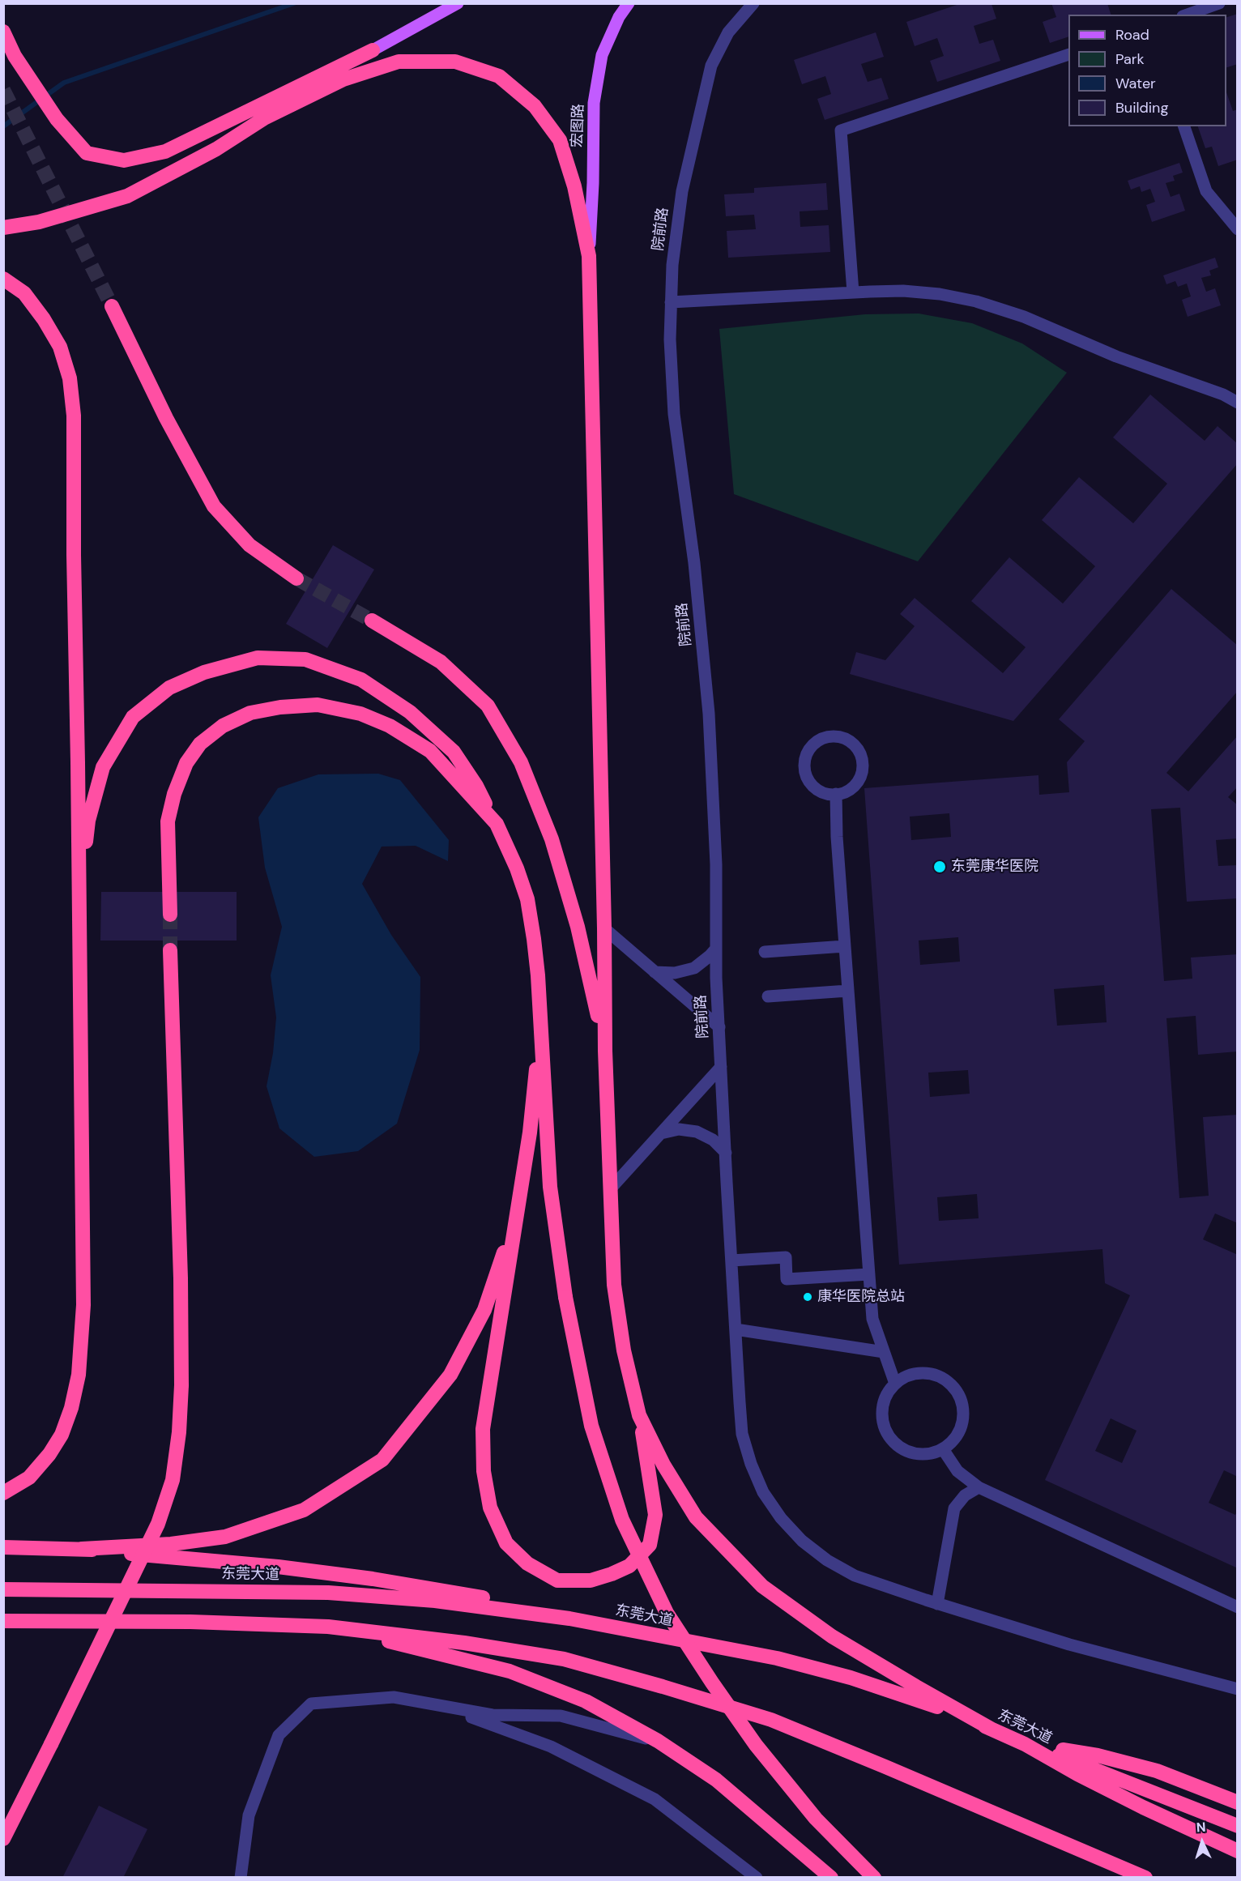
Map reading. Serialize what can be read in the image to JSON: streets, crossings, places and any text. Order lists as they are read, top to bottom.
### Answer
{
  "streets": {
    "highway": ["东莞大道"],
    "main road": ["宏图路"],
    "street": ["院前路"]
  },
  "places": ["东莞康华医院", "康华医院总站"],
  "legend": [
    "Road",
    "Park",
    "Water",
    "Building"
  ],
  "north": "top"
}
